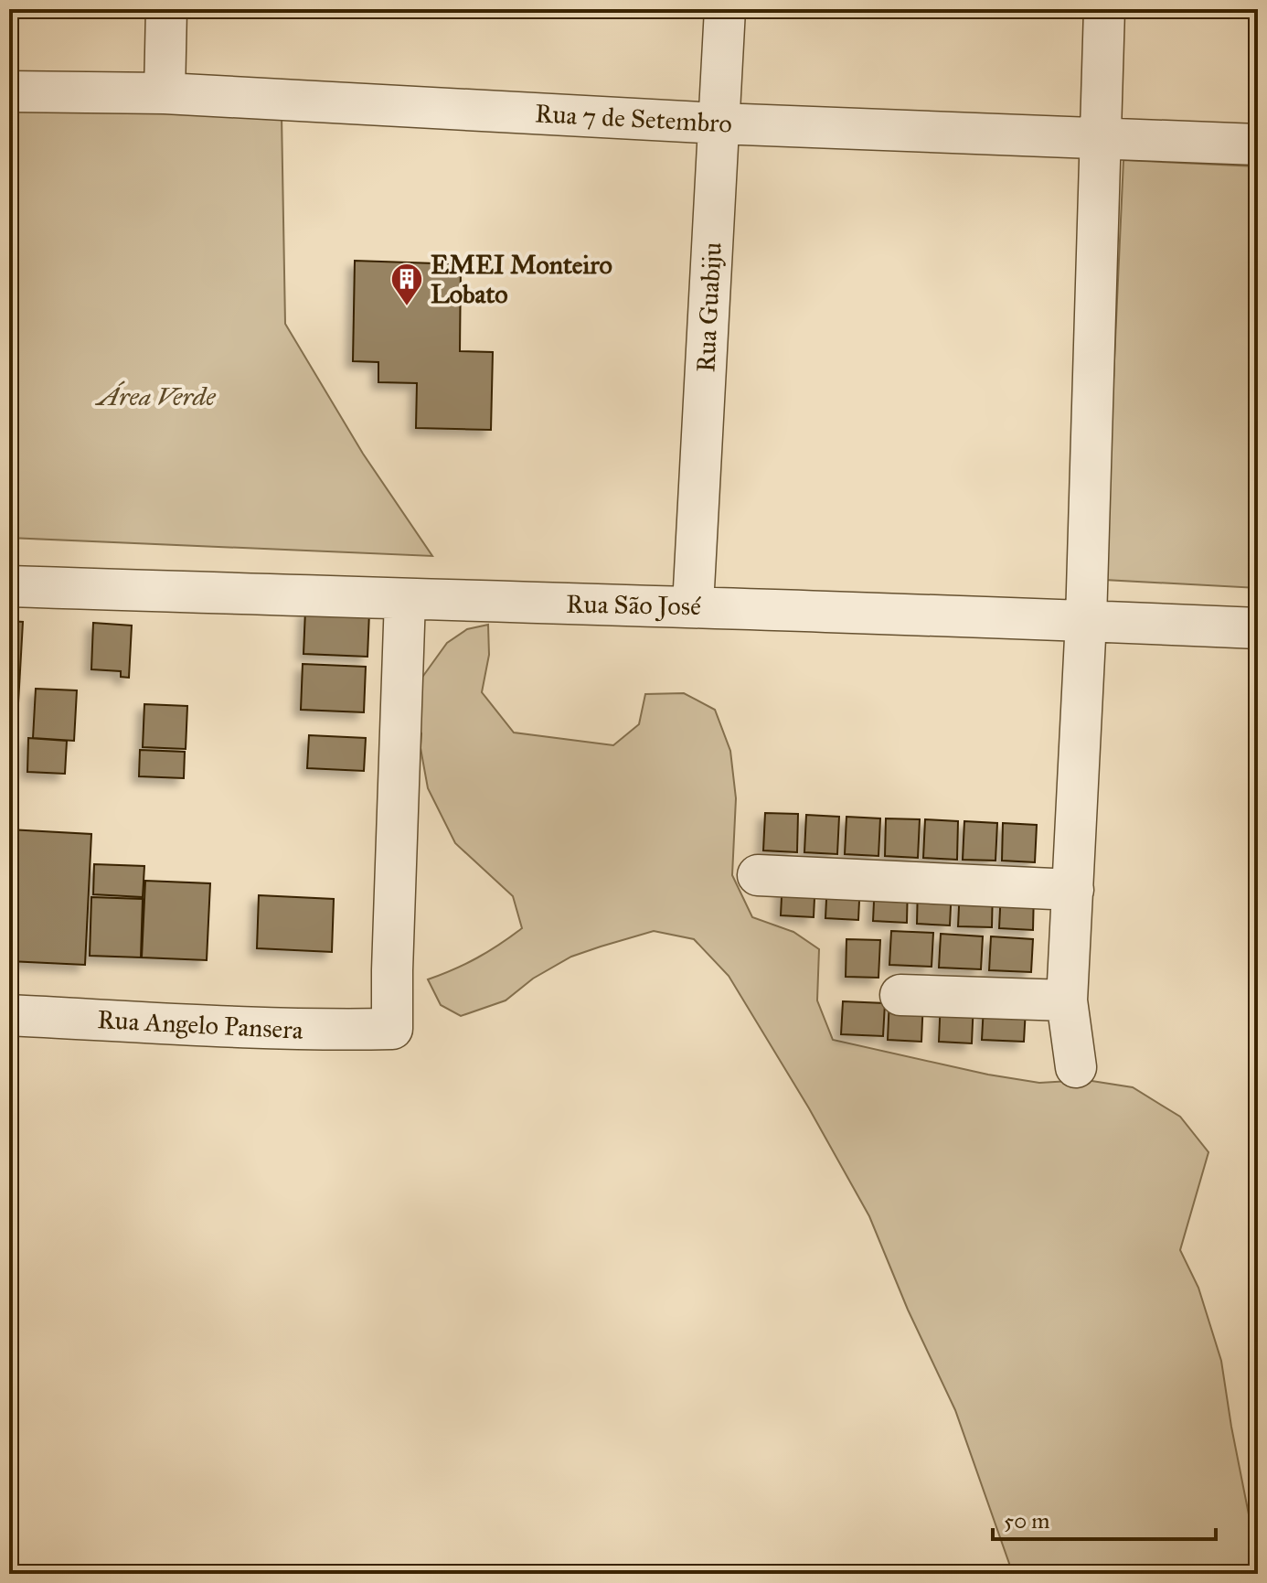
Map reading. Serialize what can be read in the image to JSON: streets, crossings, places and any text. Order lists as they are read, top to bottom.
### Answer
{
  "streets": {
    "street": [
      "Rua 7 de Setembro",
      "Rua Guabiju",
      "Rua São José",
      "Rua Angelo Pansera"
    ]
  },
  "crossings": [
    ["Rua 7 de Setembro", "Rua Guabiju"],
    ["Rua Guabiju", "Rua São José"],
    ["Rua São José", "Rua Angelo Pansera"]
  ],
  "parks": ["Área Verde"],
  "places": {
    "building": ["EMEI Monteiro Lobato"]
  },
  "scale_bar": "50 m"
}
